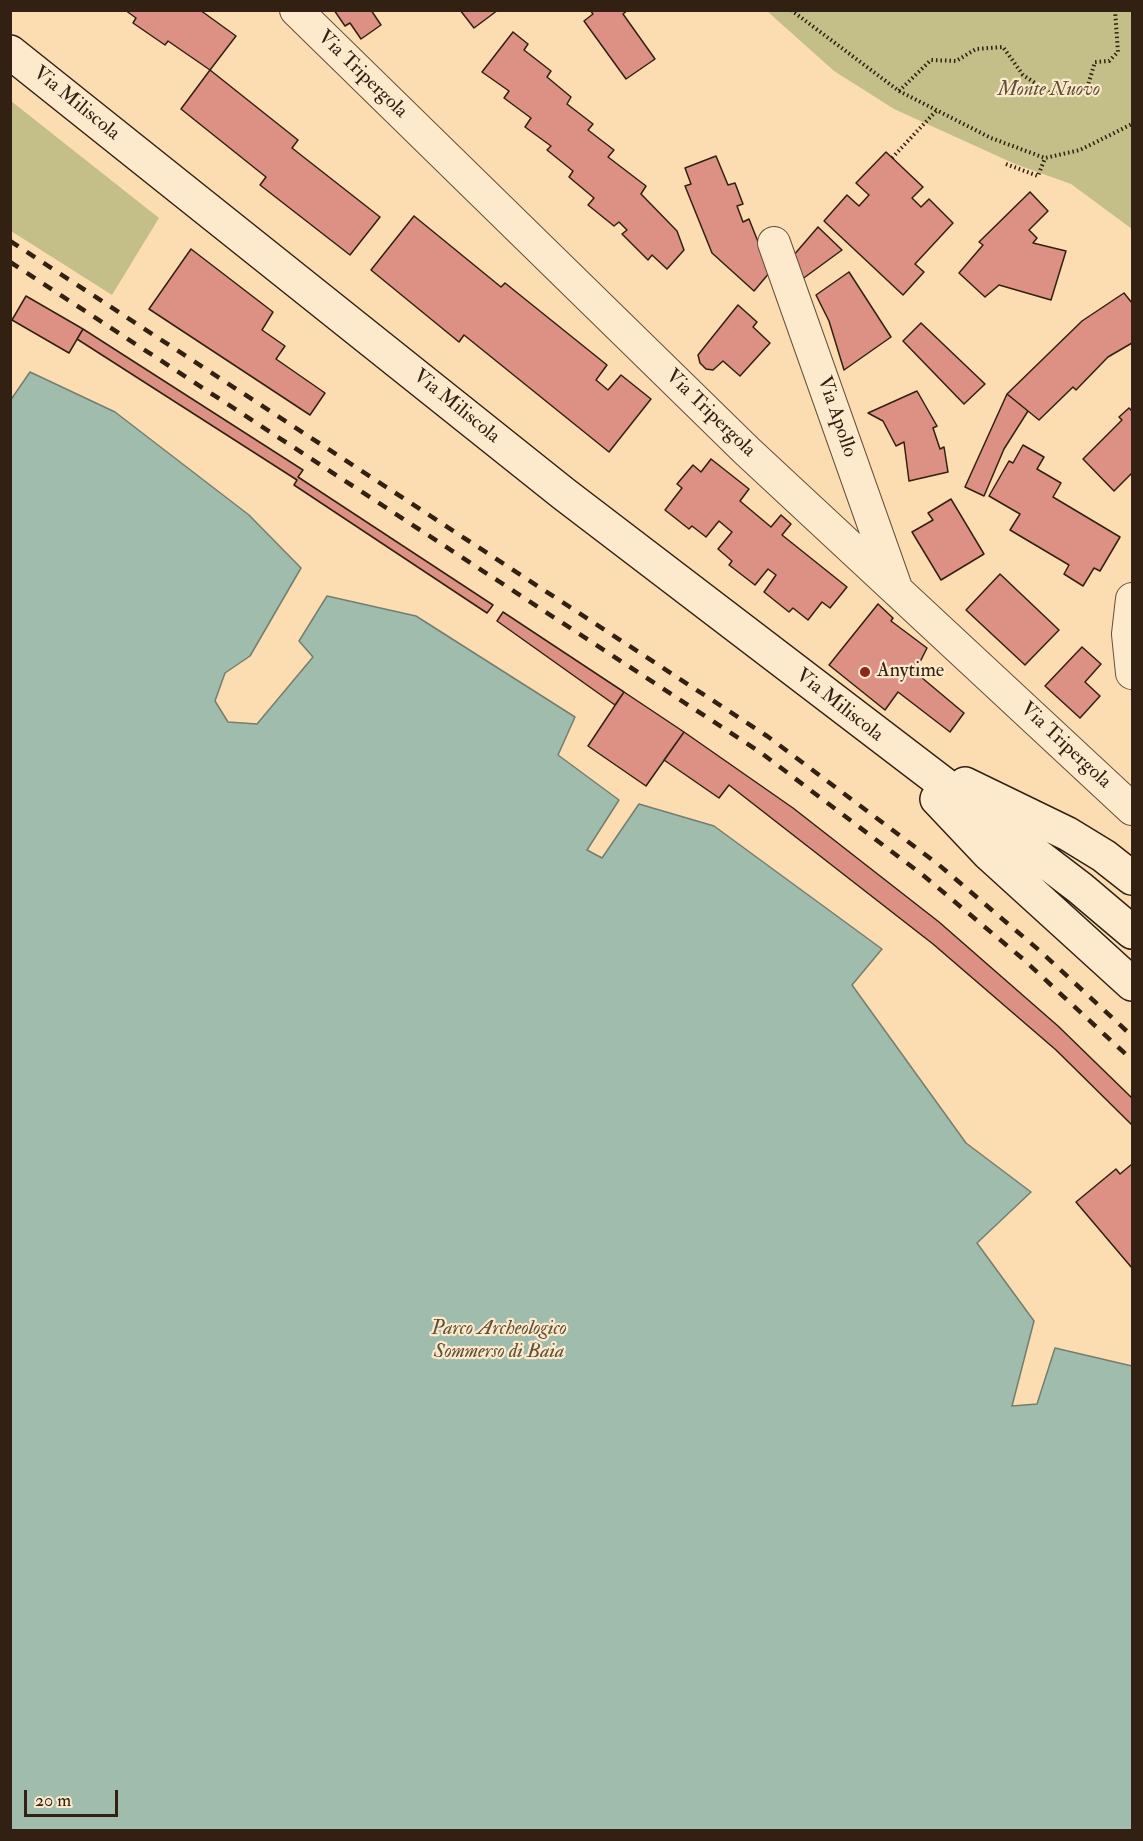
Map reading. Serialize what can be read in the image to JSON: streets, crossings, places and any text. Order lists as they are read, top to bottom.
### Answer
{
  "streets": {
    "main road": ["Via Miliscola"],
    "street": ["Via Tripergola", "Via Apollo"]
  },
  "crossings": [
    ["Via Tripergola", "Via Apollo"]
  ],
  "parks": ["Monte Nuovo", "Parco Archeologico Sommerso di Baia"],
  "places": ["Anytime"],
  "scale_bar": "20 m"
}
